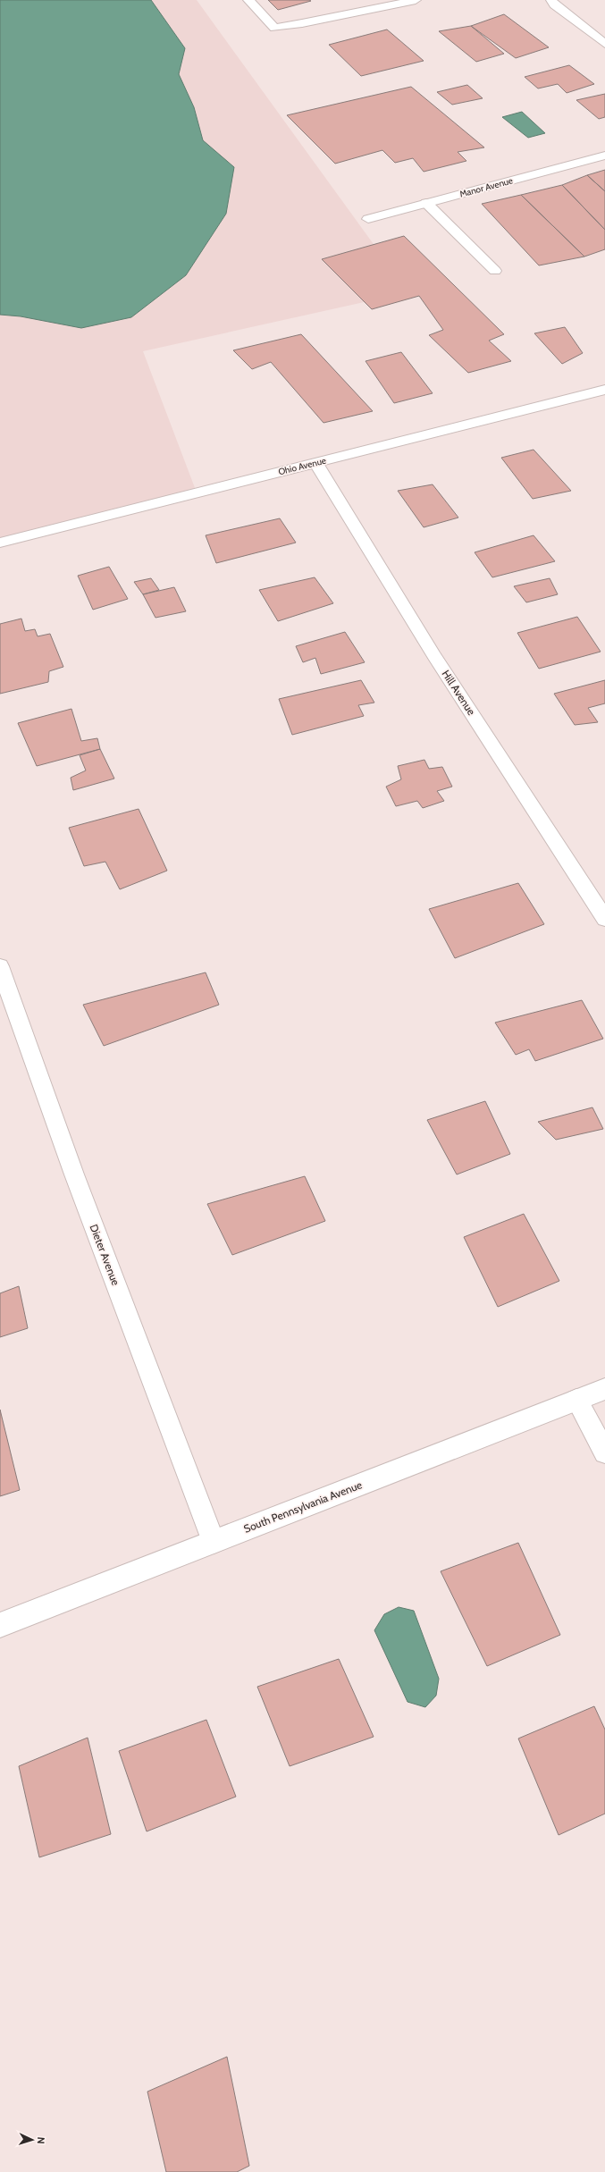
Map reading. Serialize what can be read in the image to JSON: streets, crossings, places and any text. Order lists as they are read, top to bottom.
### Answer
{
  "streets": {
    "street": [
      "Manor Avenue",
      "Ohio Avenue",
      "Hill Avenue",
      "Dieter Avenue",
      "South Pennsylvania Avenue"
    ]
  },
  "crossings": [
    ["Ohio Avenue", "Hill Avenue"],
    ["Dieter Avenue", "South Pennsylvania Avenue"]
  ],
  "north": "right"
}
